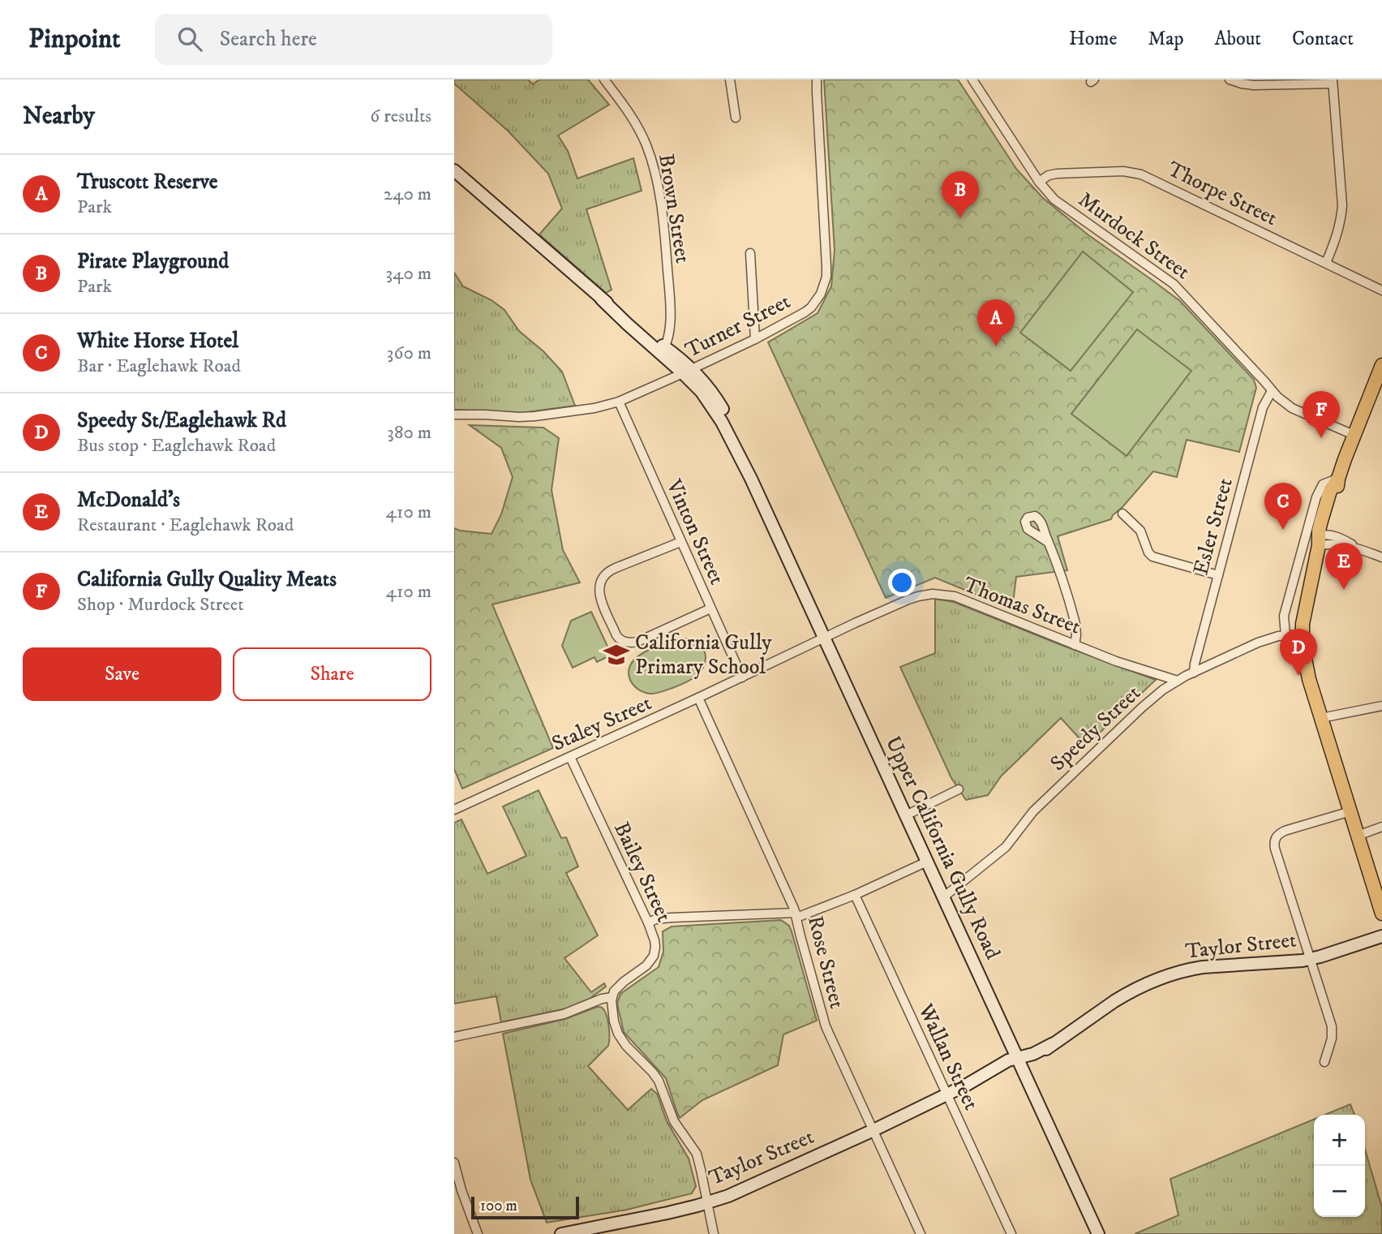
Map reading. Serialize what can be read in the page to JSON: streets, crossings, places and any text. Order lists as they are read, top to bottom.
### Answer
{
  "streets": {
    "street": [
      "Thorpe Street",
      "Brown Street",
      "Murdock Street",
      "Turner Street",
      "Esler Street",
      "Vinton Street",
      "Thomas Street",
      "Staley Street",
      "Speedy Street",
      "Upper California Gully Road",
      "Bailey Street",
      "Taylor Street",
      "Rose Street",
      "Wallan Street"
    ]
  },
  "crossings": [
    ["Thorpe Street", "Murdock Street"],
    ["Brown Street", "Upper California Gully Road"],
    ["Murdock Street", "Esler Street"],
    ["Turner Street", "Vinton Street"],
    ["Turner Street", "Upper California Gully Road"],
    ["Esler Street", "Speedy Street"],
    ["Vinton Street", "Staley Street"],
    ["Thomas Street", "Staley Street"],
    ["Thomas Street", "Speedy Street"],
    ["Thomas Street", "Upper California Gully Road"],
    ["Staley Street", "Upper California Gully Road"],
    ["Staley Street", "Bailey Street"],
    ["Staley Street", "Rose Street"],
    ["Speedy Street", "Upper California Gully Road"],
    ["Upper California Gully Road", "Taylor Street"],
    ["Taylor Street", "Rose Street"],
    ["Taylor Street", "Wallan Street"]
  ],
  "places": {
    "school or university": ["California Gully Primary School"]
  },
  "scale_bar": "100 m",
  "page": {
    "header": "Pinpoint",
    "search": "Search here",
    "nav": [
      "Home",
      "Map",
      "About",
      "Contact"
    ],
    "heading": ["Nearby", "6 results"],
    "list": [
      {
        "mark": "A",
        "name": "Truscott Reserve",
        "note": "Park",
        "value": "240 m"
      },
      {
        "mark": "B",
        "name": "Pirate Playground",
        "note": "Park",
        "value": "340 m"
      },
      {
        "mark": "C",
        "name": "White Horse Hotel",
        "note": "Bar · Eaglehawk Road",
        "value": "360 m"
      },
      {
        "mark": "D",
        "name": "Speedy St/Eaglehawk Rd",
        "note": "Bus stop · Eaglehawk Road",
        "value": "380 m"
      },
      {
        "mark": "E",
        "name": "McDonald's",
        "note": "Restaurant · Eaglehawk Road",
        "value": "410 m"
      },
      {
        "mark": "F",
        "name": "California Gully Quality Meats",
        "note": "Shop · Murdock Street",
        "value": "410 m"
      }
    ],
    "pins": [
      "B",
      "A",
      "F",
      "C",
      "E",
      "D"
    ],
    "buttons": ["Save", "Share"],
    "map_buttons": ["+", "−"],
    "scale": "100 m"
  }
}
